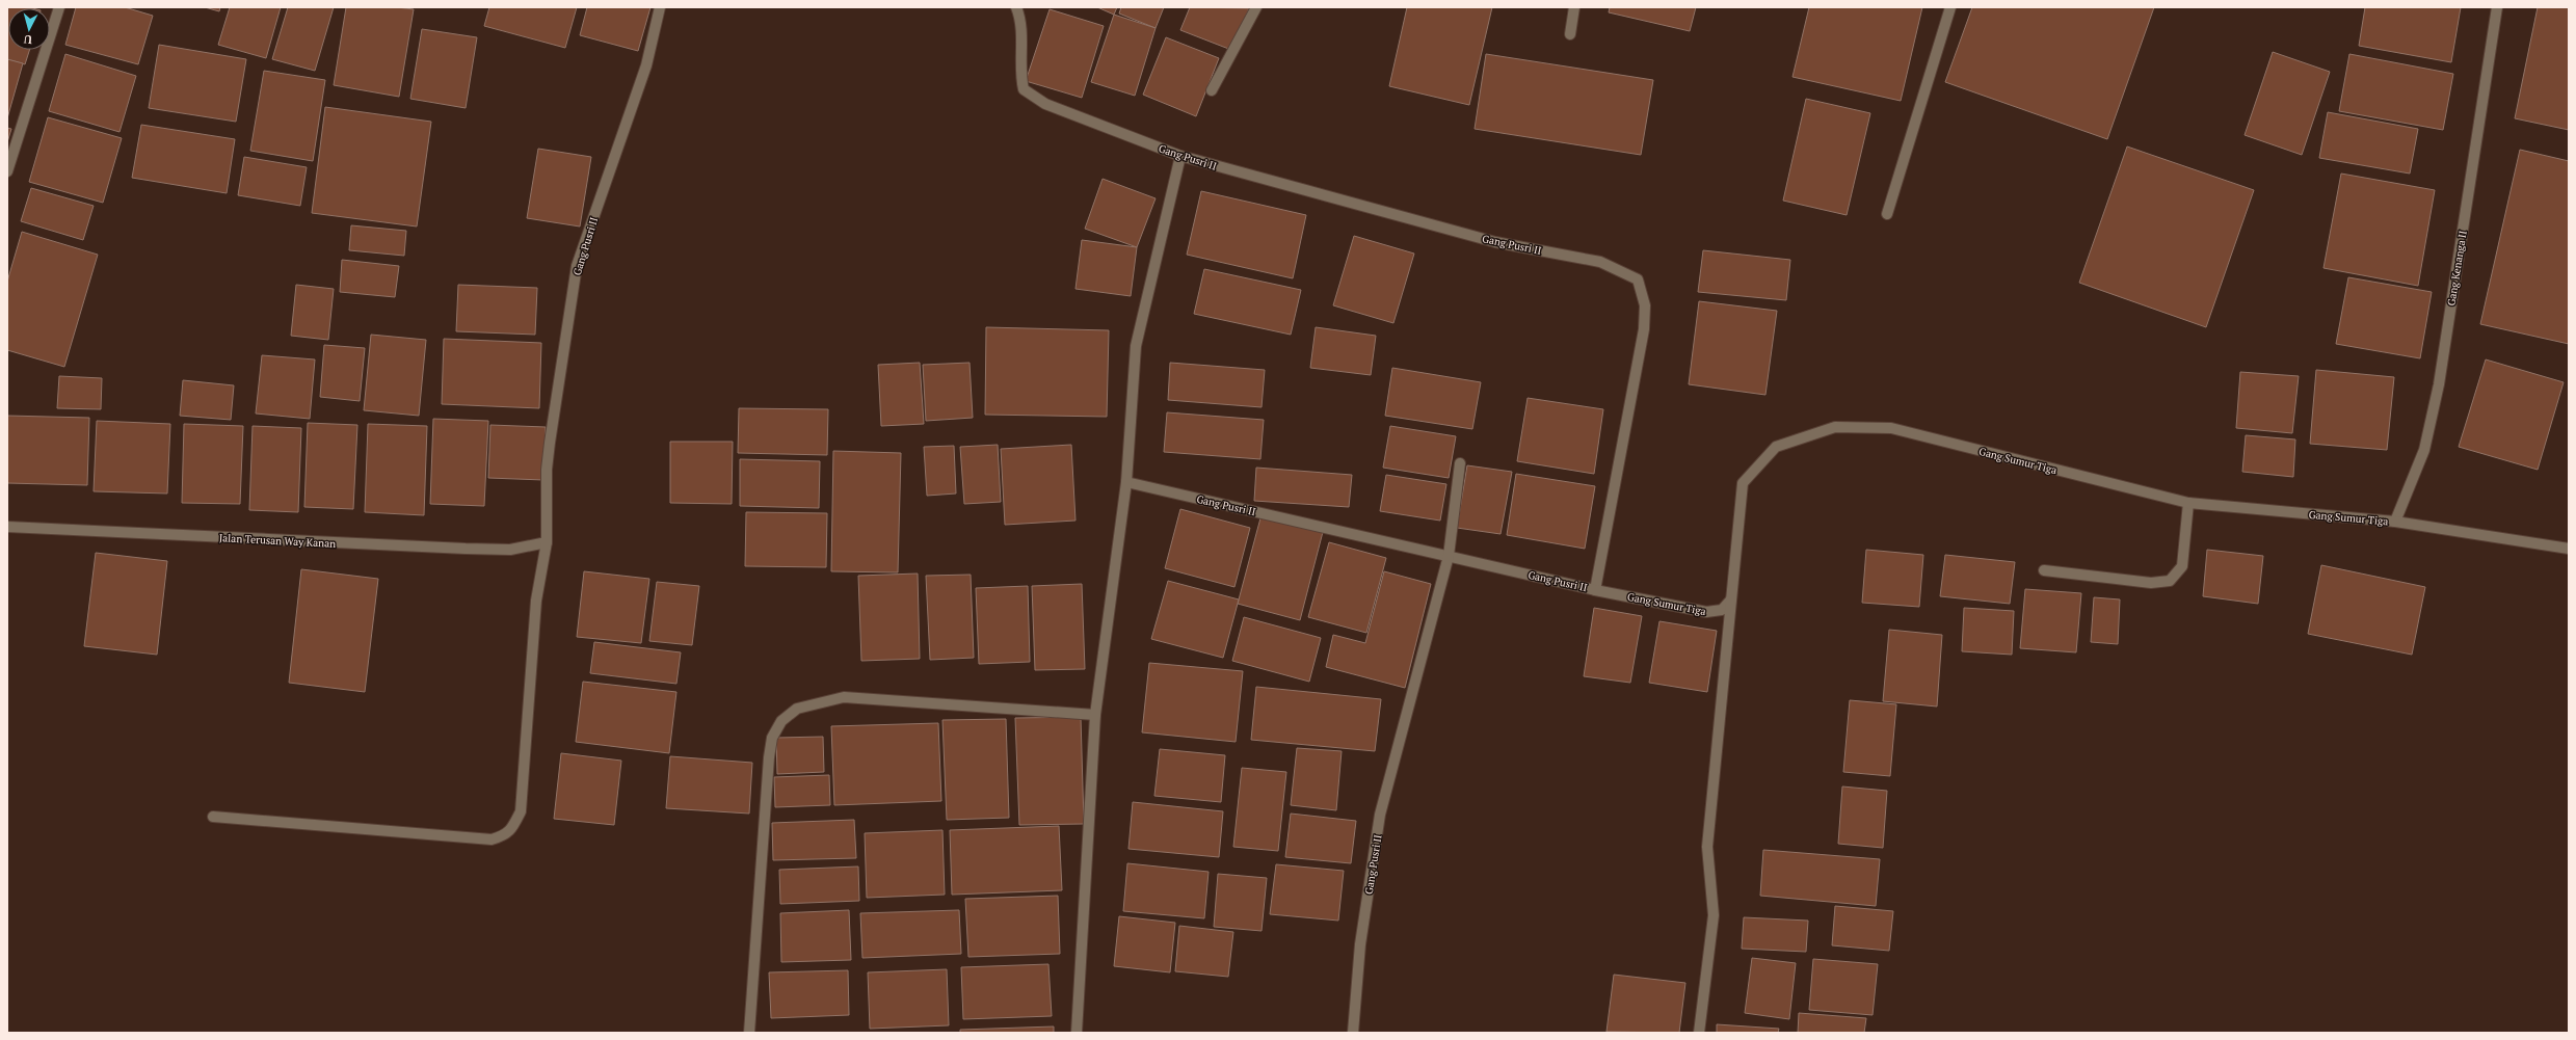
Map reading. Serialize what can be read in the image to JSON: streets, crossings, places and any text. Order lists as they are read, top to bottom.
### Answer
{
  "streets": {
    "street": [
      "Gang Pusri II",
      "Gang Kenanga II",
      "Gang Sumur Tiga",
      "Jalan Terusan Way Kanan"
    ]
  },
  "crossings": [
    ["Gang Pusri II", "Gang Sumur Tiga"],
    ["Gang Pusri II", "Jalan Terusan Way Kanan"],
    ["Gang Kenanga II", "Gang Sumur Tiga"]
  ],
  "north": "bottom"
}
